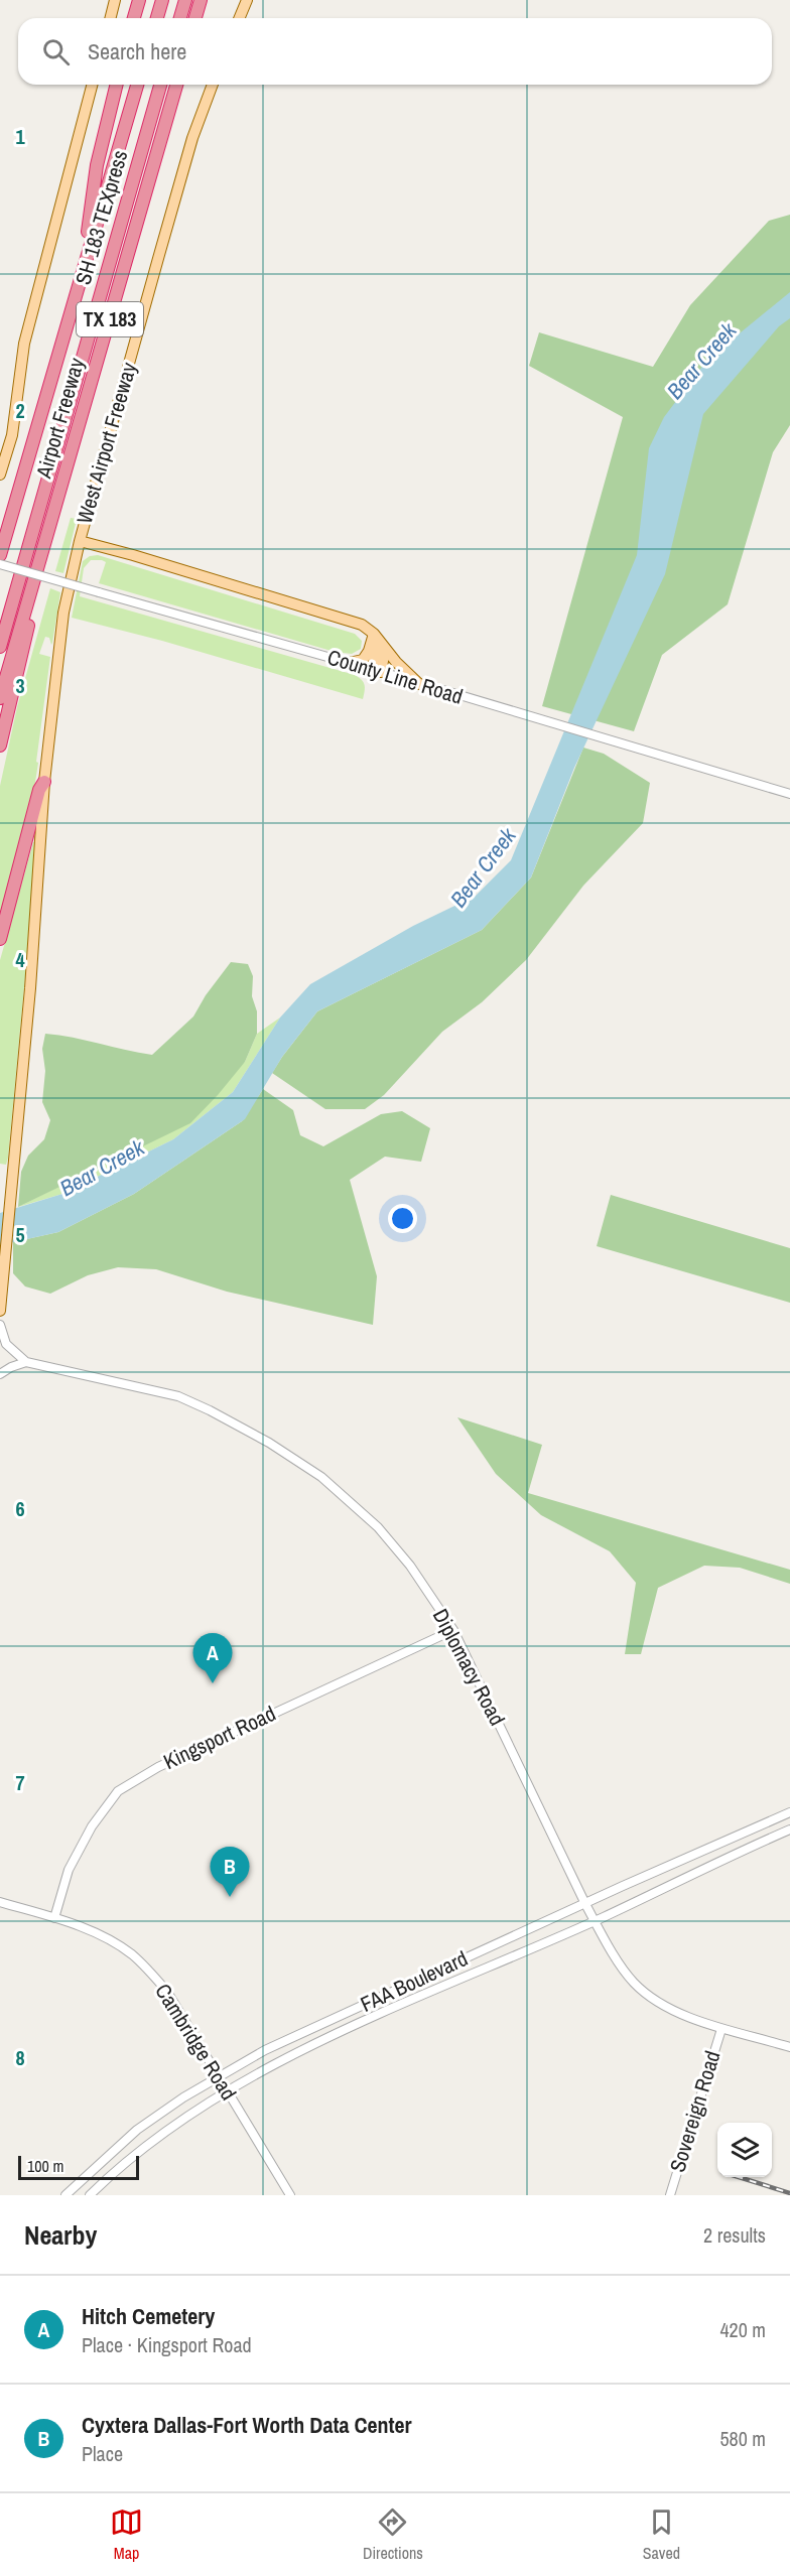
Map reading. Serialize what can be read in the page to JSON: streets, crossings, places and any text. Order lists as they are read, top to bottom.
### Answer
{
  "streets": {
    "highway": ["SH 183 TEXpress", "TX 183", "Airport Freeway"],
    "main road": ["West Airport Freeway"],
    "street": [
      "County Line Road",
      "Diplomacy Road",
      "Kingsport Road",
      "FAA Boulevard",
      "Cambridge Road",
      "Sovereign Road"
    ]
  },
  "crossings": [
    ["Diplomacy Road", "Kingsport Road"],
    ["Diplomacy Road", "FAA Boulevard"],
    ["Diplomacy Road", "Sovereign Road"],
    ["Kingsport Road", "Cambridge Road"],
    ["FAA Boulevard", "Cambridge Road"]
  ],
  "water": ["Bear Creek"],
  "scale_bar": "100 m",
  "page": {
    "search": "Search here",
    "pins": ["A", "B"],
    "scale": "100 m",
    "heading": ["Nearby", "2 results"],
    "list": [
      {
        "mark": "A",
        "name": "Hitch Cemetery",
        "note": "Place · Kingsport Road",
        "value": "420 m"
      },
      {
        "mark": "B",
        "name": "Cyxtera Dallas-Fort Worth Data Center",
        "note": "Place",
        "value": "580 m"
      }
    ],
    "nav": ["Map", "Directions", "Saved"]
  },
  "grid": {
    "rows": [
      "1",
      "2",
      "3",
      "4",
      "5",
      "6",
      "7",
      "8"
    ]
  }
}
